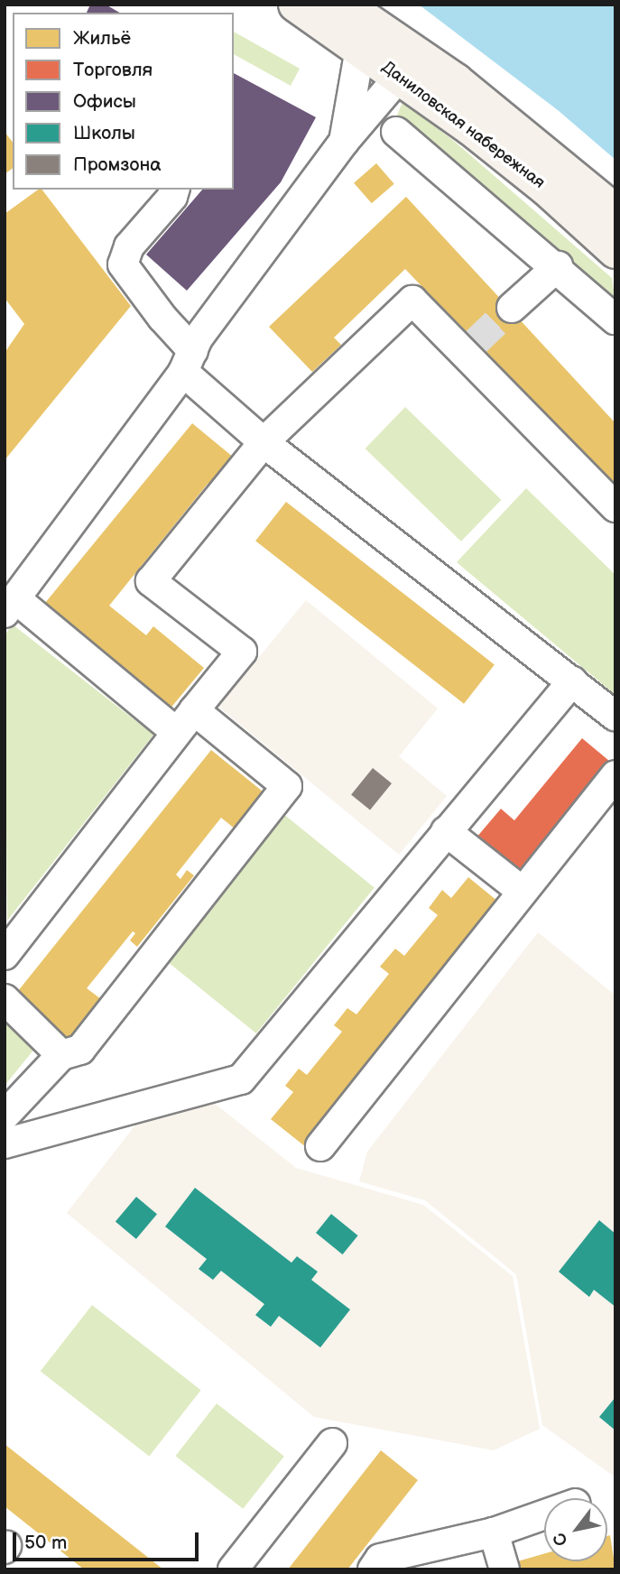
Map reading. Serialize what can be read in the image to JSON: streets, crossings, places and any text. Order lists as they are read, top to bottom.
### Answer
{
  "streets": {
    "main road": ["Даниловская набережная"]
  },
  "legend": [
    "Жильё",
    "Торговля",
    "Офисы",
    "Школы",
    "Промзона"
  ],
  "scale_bar": "50 m",
  "north": "bottom left"
}
